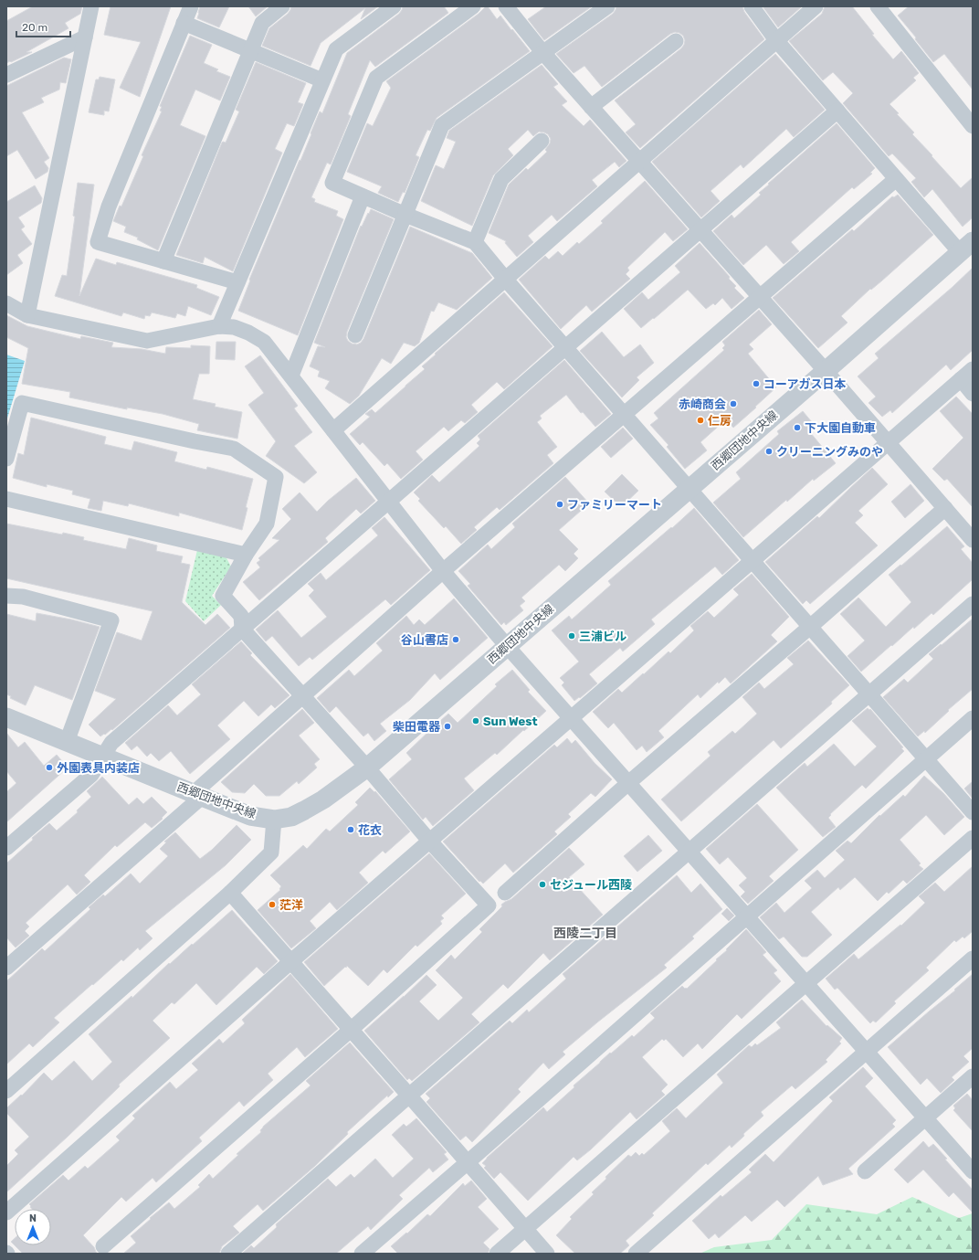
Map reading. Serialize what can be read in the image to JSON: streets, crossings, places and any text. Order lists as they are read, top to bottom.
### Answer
{
  "streets": {
    "street": ["西郷団地中央線"]
  },
  "districts": ["西陵二丁目"],
  "places": [
    "コーアガス日本",
    "赤崎商会",
    "仁房",
    "下大園自動車",
    "クリーニングみのや",
    "ファミリーマート",
    "三浦ビル",
    "谷山書店",
    "Sun West",
    "柴田電器",
    "外園表具内装店",
    "花衣",
    "セジュール西陵",
    "茫洋"
  ],
  "scale_bar": "20 m",
  "north": "top"
}
